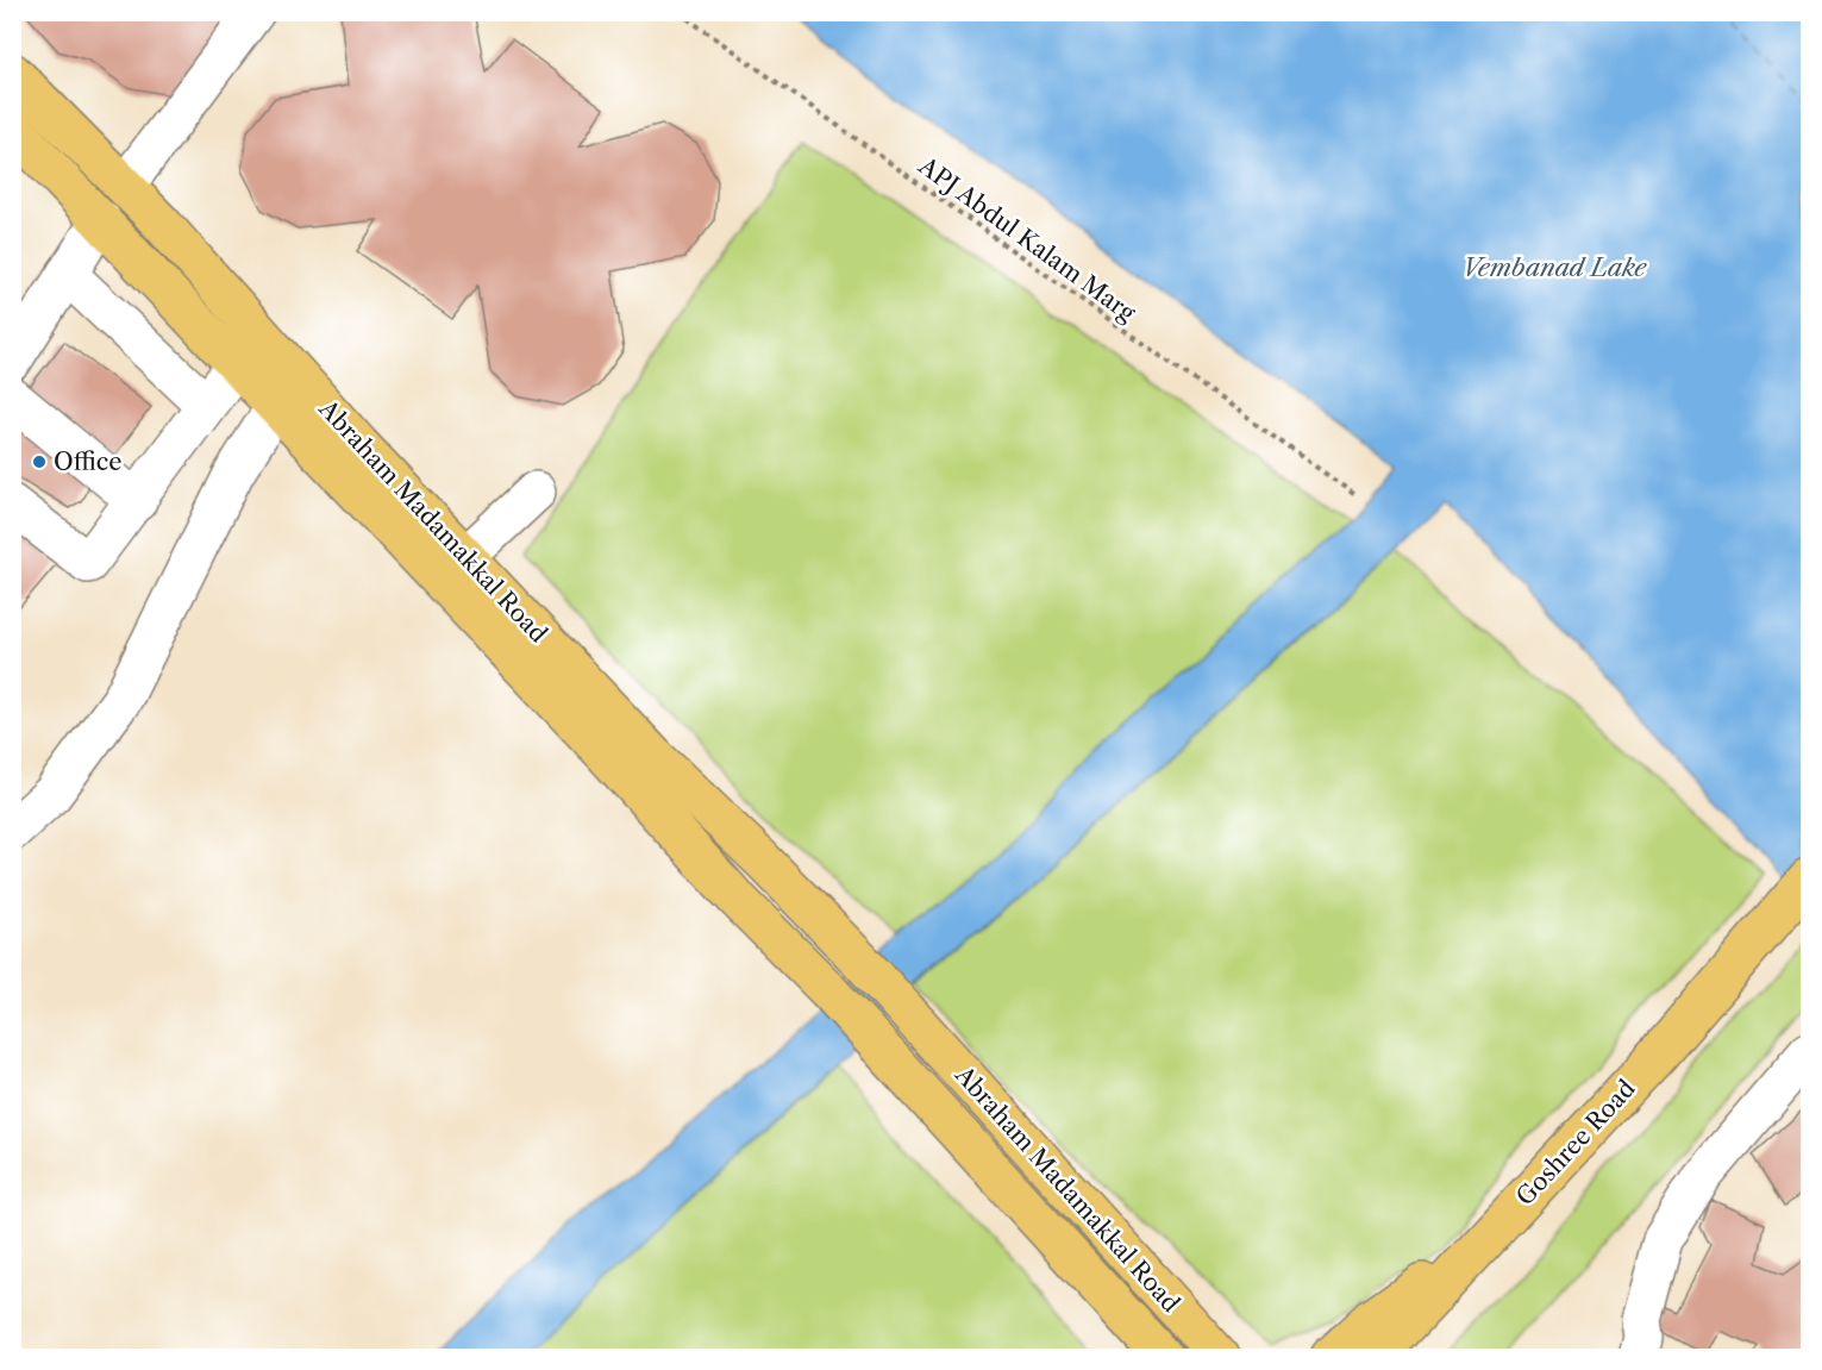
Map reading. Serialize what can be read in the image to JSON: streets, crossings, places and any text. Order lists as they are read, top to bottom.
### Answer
{
  "streets": {
    "main road": ["Abraham Madamakkal Road", "Goshree Road"],
    "path": ["APJ Abdul Kalam Marg"]
  },
  "water": ["Vembanad Lake"],
  "places": ["Office"]
}
